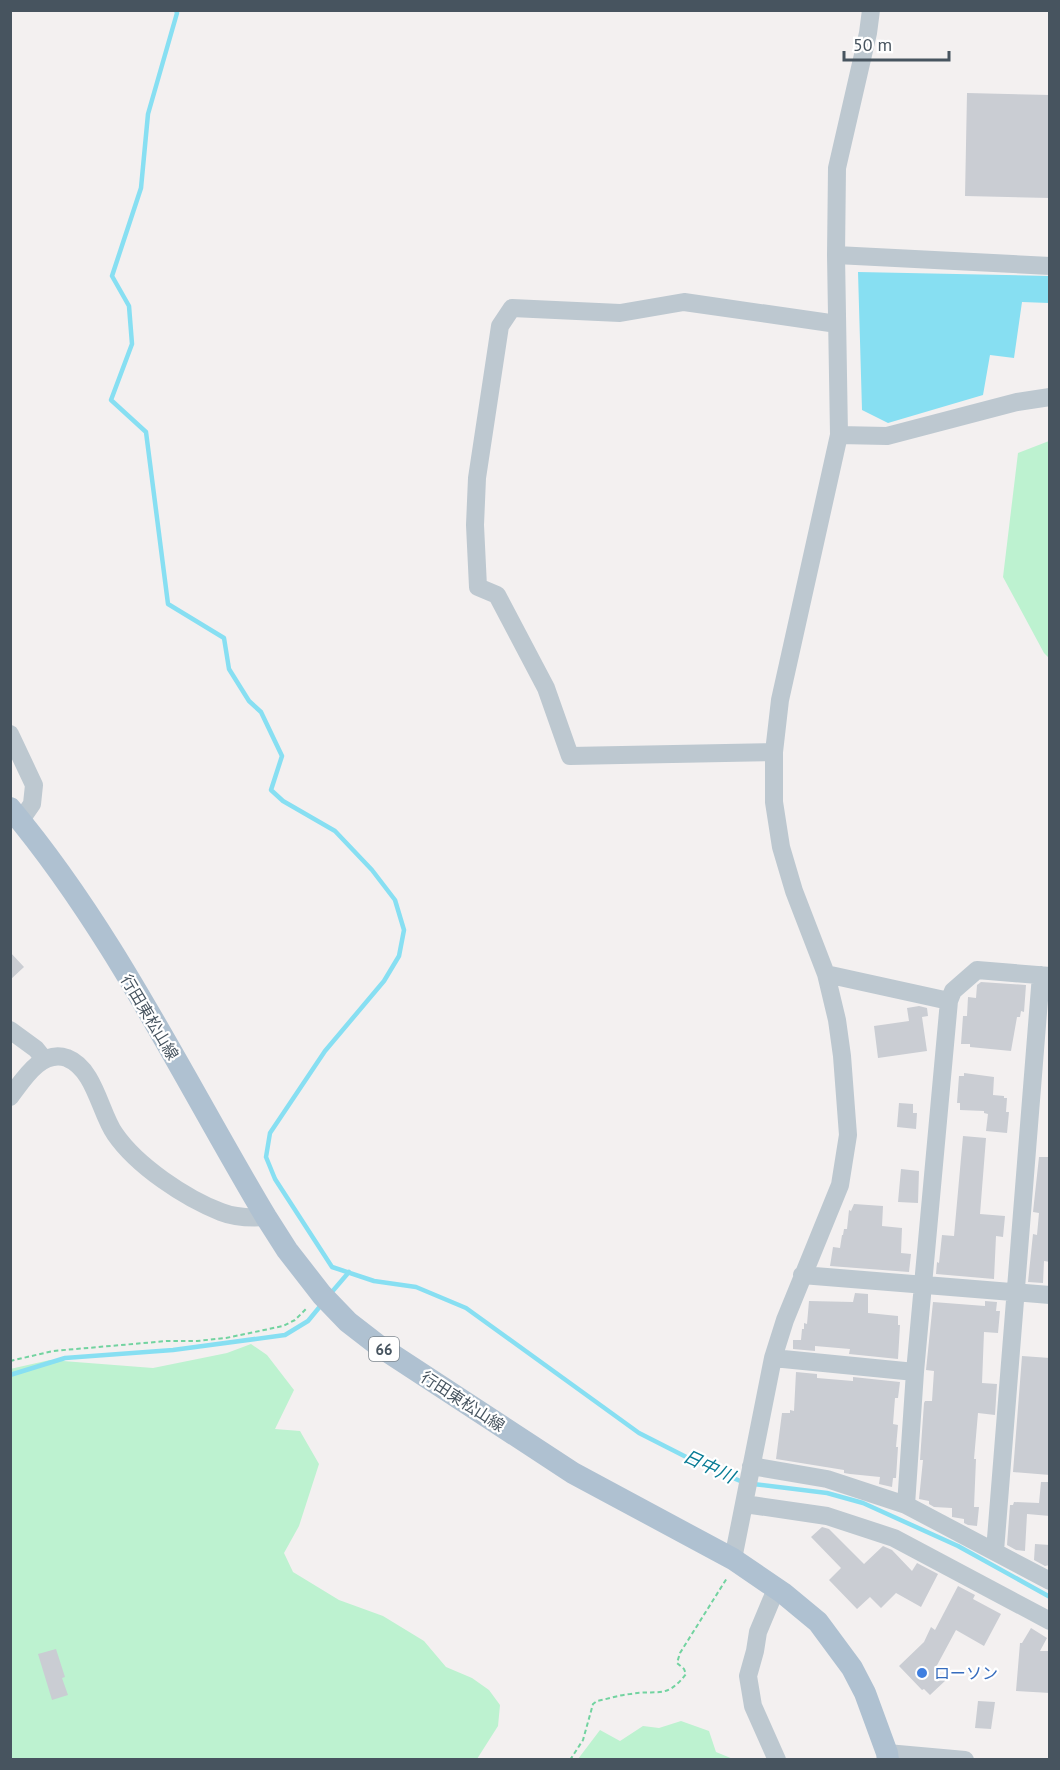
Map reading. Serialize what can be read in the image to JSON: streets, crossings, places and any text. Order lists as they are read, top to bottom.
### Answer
{
  "streets": {
    "main road": ["行田東松山線", "66"]
  },
  "water": ["日中川"],
  "places": ["ローソン"],
  "scale_bar": "50 m"
}
